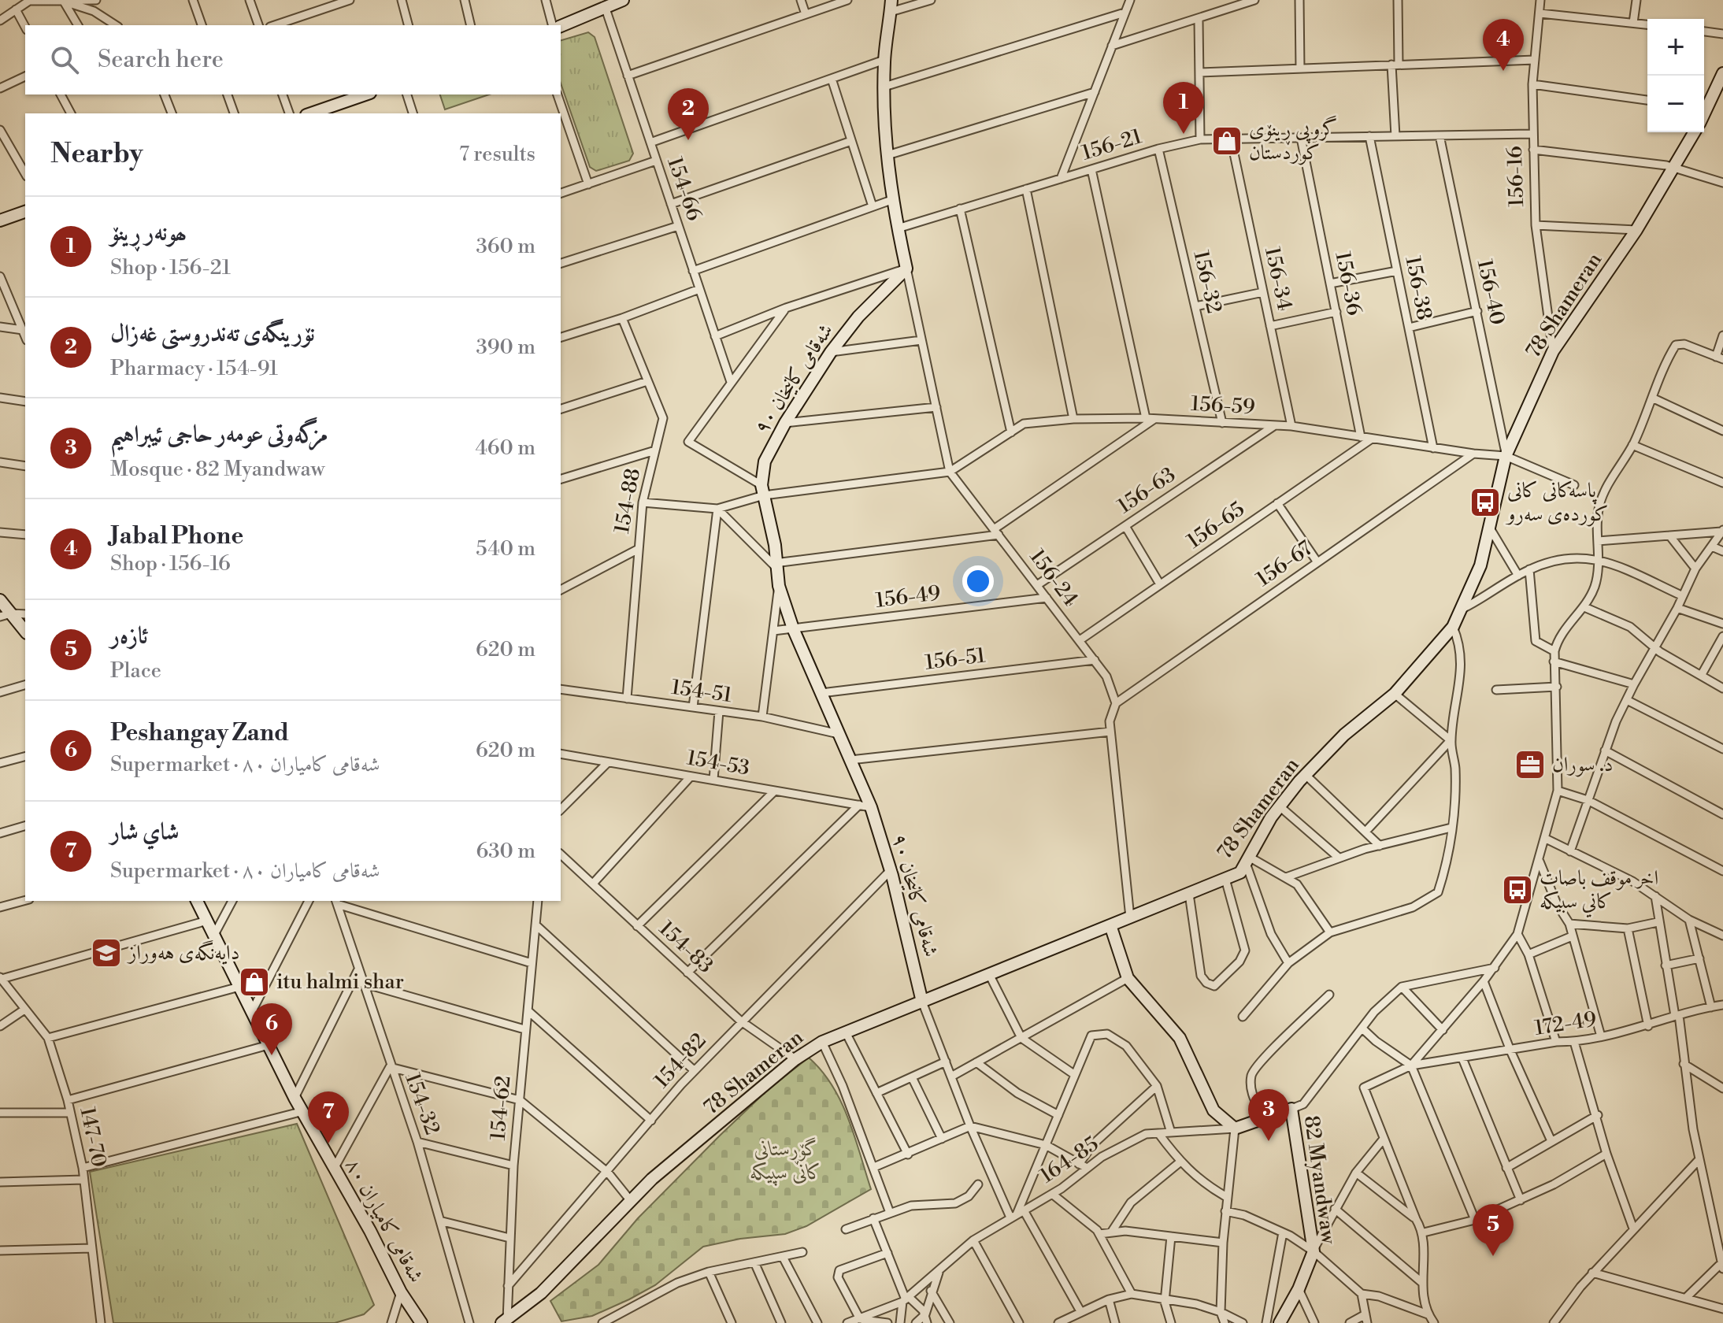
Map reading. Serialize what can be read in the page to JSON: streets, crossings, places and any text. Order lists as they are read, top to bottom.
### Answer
{
  "streets": {
    "street": [
      "156-21",
      "156-16",
      "154-66",
      "156-34",
      "156-32",
      "156-36",
      "156-38",
      "156-40",
      "78 Shameran",
      "شەقامی کانیخان ٩٠",
      "156-59",
      "156-63",
      "154-88",
      "156-65",
      "156-67",
      "156-24",
      "156-49",
      "156-51",
      "154-51",
      "154-53",
      "154-83",
      "172-49",
      "154-82",
      "154-32",
      "154-62",
      "147-70",
      "164-85",
      "82 Myandwaw",
      "شەقامی کامیاران ٨٠"
    ]
  },
  "crossings": [
    ["156-21", "156-16"],
    ["156-21", "156-34"],
    ["156-21", "156-32"],
    ["156-21", "156-36"],
    ["156-21", "156-38"],
    ["156-21", "156-40"],
    ["156-16", "78 Shameran"],
    ["156-34", "156-59"],
    ["156-32", "156-59"],
    ["156-36", "156-59"],
    ["156-38", "156-59"],
    ["156-40", "78 Shameran"],
    ["156-40", "156-59"],
    ["78 Shameran", "شەقامی کانیخان ٩٠"],
    ["78 Shameran", "156-59"],
    ["78 Shameran", "154-83"],
    ["78 Shameran", "154-62"],
    ["شەقامی کانیخان ٩٠", "156-24"],
    ["شەقامی کانیخان ٩٠", "156-49"],
    ["شەقامی کانیخان ٩٠", "156-51"],
    ["شەقامی کانیخان ٩٠", "154-51"],
    ["شەقامی کانیخان ٩٠", "154-53"],
    ["شەقامی کانیخان ٩٠", "154-82"],
    ["156-59", "156-63"],
    ["156-59", "156-65"],
    ["156-59", "156-67"],
    ["156-59", "156-24"],
    ["156-63", "156-24"],
    ["154-88", "154-51"],
    ["156-65", "156-24"],
    ["156-67", "156-24"],
    ["156-24", "156-49"],
    ["156-24", "156-51"],
    ["154-83", "154-82"],
    ["154-82", "154-62"],
    ["164-85", "82 Myandwaw"]
  ],
  "parks": ["گۆڕستانی کانی سپیکە"],
  "places": {
    "shop": ["گروپی ڕینۆی کوردستان", "itu halmi shar"],
    "bus stop": ["پاسەکانی کانی کوردەی سەرو", "اخر موقف باصات كاني سبيكه"],
    "office": ["د. سوران"],
    "school or university": ["دایەنگەی هەوراز"]
  },
  "page": {
    "map_buttons": ["+", "−"],
    "pins": [
      "4",
      "1",
      "2",
      "6",
      "3",
      "7",
      "5"
    ],
    "search": "Search here",
    "heading": ["Nearby", "7 results"],
    "list": [
      {
        "mark": "1",
        "name": "ھونەر ڕینۆ",
        "note": "Shop · 156-21",
        "value": "360 m"
      },
      {
        "mark": "2",
        "name": "نۆرینگەی تەندروستی غەزال",
        "note": "Pharmacy · 154-91",
        "value": "390 m"
      },
      {
        "mark": "3",
        "name": "مزگەوتی عومەر حاجی ئیبراهیم",
        "note": "Mosque · 82 Myandwaw",
        "value": "460 m"
      },
      {
        "mark": "4",
        "name": "Jabal Phone",
        "note": "Shop · 156-16",
        "value": "540 m"
      },
      {
        "mark": "5",
        "name": "ئازەر",
        "note": "Place",
        "value": "620 m"
      },
      {
        "mark": "6",
        "name": "Peshangay Zand",
        "note": "Supermarket · شەقامی کامیاران ٨٠",
        "value": "620 m"
      },
      {
        "mark": "7",
        "name": "شاي شار",
        "note": "Supermarket · شەقامی کامیاران ٨٠",
        "value": "630 m"
      }
    ]
  }
}
